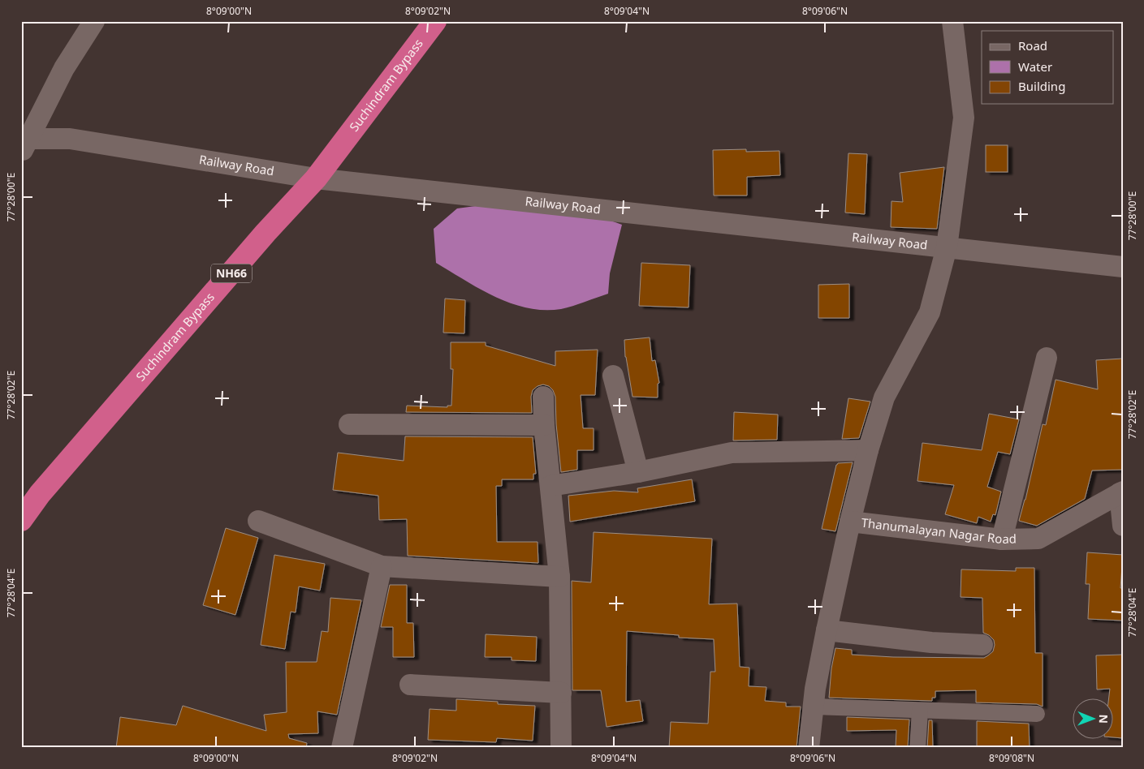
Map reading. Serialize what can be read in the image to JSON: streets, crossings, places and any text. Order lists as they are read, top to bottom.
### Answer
{
  "streets": {
    "highway": ["Suchindram Bypass", "NH66"],
    "street": ["Railway Road", "Thanumalayan Nagar Road"]
  },
  "crossings": [
    ["Suchindram Bypass", "Railway Road"]
  ],
  "legend": ["Road", "Water", "Building"],
  "north": "right",
  "coordinates": [
    "8°09'00\"N",
    "8°09'02\"N",
    "8°09'04\"N",
    "8°09'06\"N",
    "77°28'00\"E",
    "77°28'02\"E",
    "77°28'04\"E",
    "8°09'08\"N"
  ]
}
